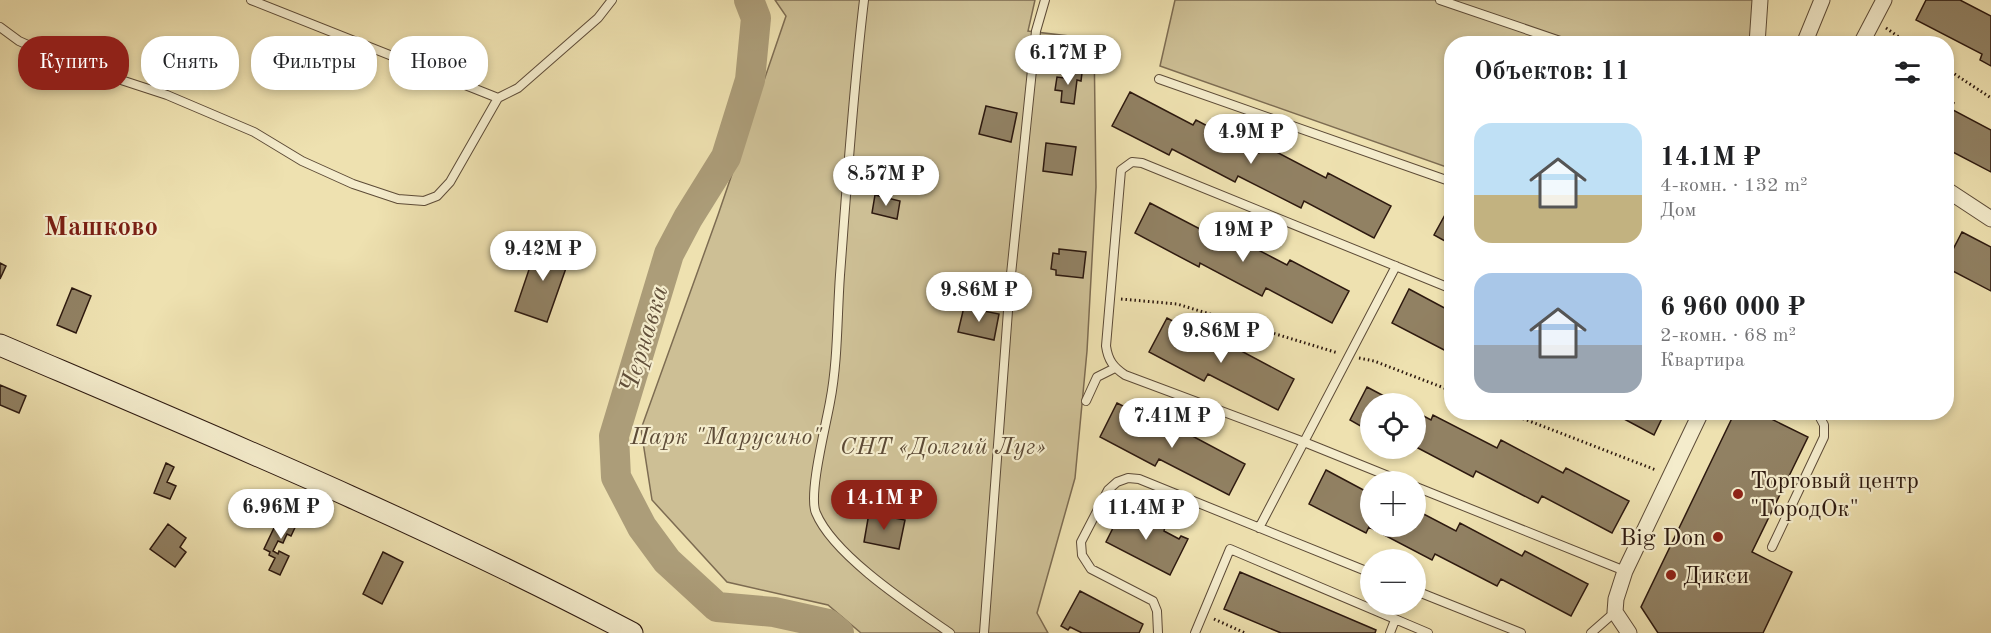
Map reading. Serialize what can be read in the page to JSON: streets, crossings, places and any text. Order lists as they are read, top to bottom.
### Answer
{
  "districts": ["Машково"],
  "water": ["Чернавка"],
  "parks": ["Парк \"Марусино\"", "СНТ «Долгий Луг»"],
  "places": ["Торговый центр \"ГородОк\"", "Big Don", "Дикси"],
  "page": {
    "price": [
      "6.17M ₽",
      "4.9M ₽",
      "8.57M ₽",
      "19M ₽",
      "9.42M ₽",
      "9.86M ₽",
      "9.86M ₽",
      "7.41M ₽",
      "14.1M ₽",
      "6.96M ₽",
      "11.4M ₽"
    ],
    "chip": [
      "Купить",
      "Снять",
      "Фильтры",
      "Новое"
    ],
    "heading": "Объектов: 11",
    "list": [
      {
        "name": "14.1M ₽",
        "note": "4-комн. · 132 m² · Дом"
      },
      {
        "name": "6 960 000 ₽",
        "note": "2-комн. · 68 m² · Квартира"
      }
    ],
    "map_buttons": ["+", "−"]
  }
}
